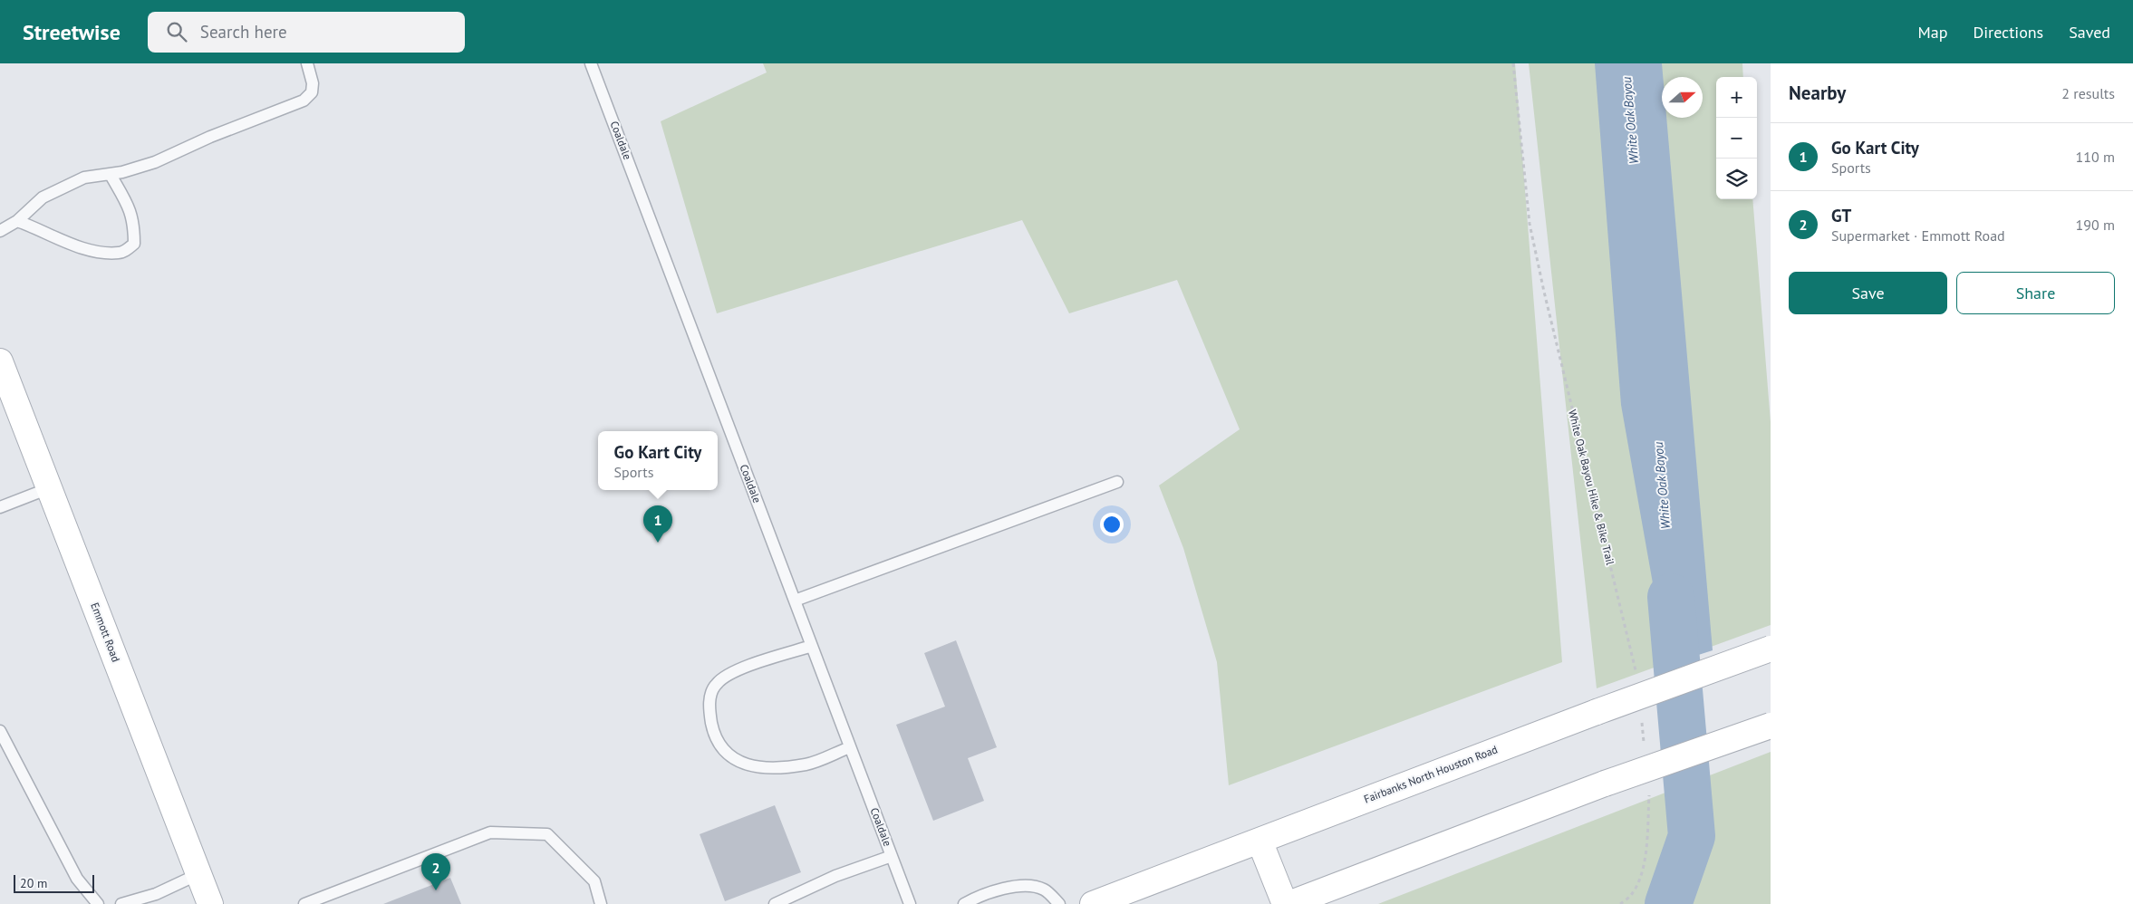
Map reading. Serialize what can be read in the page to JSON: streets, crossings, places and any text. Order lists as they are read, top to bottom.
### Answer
{
  "streets": {
    "main road": ["Emmott Road", "Fairbanks North Houston Road"],
    "lane": ["Coaldale"],
    "path": ["White Oak Bayou Hike & Bike Trail"]
  },
  "water": ["White Oak Bayou"],
  "scale_bar": "20 m",
  "north": "right",
  "page": {
    "header": "Streetwise",
    "search": "Search here",
    "nav": ["Map", "Directions", "Saved"],
    "heading": ["Nearby", "2 results"],
    "map_buttons": ["+", "−"],
    "list": [
      {
        "mark": "1",
        "name": "Go Kart City",
        "note": "Sports",
        "value": "110 m"
      },
      {
        "mark": "2",
        "name": "GT",
        "note": "Supermarket · Emmott Road",
        "value": "190 m"
      }
    ],
    "buttons": ["Save", "Share"],
    "popup": ["Go Kart City", "Sports"],
    "pins": ["1", "2"],
    "scale": "20 m"
  }
}
